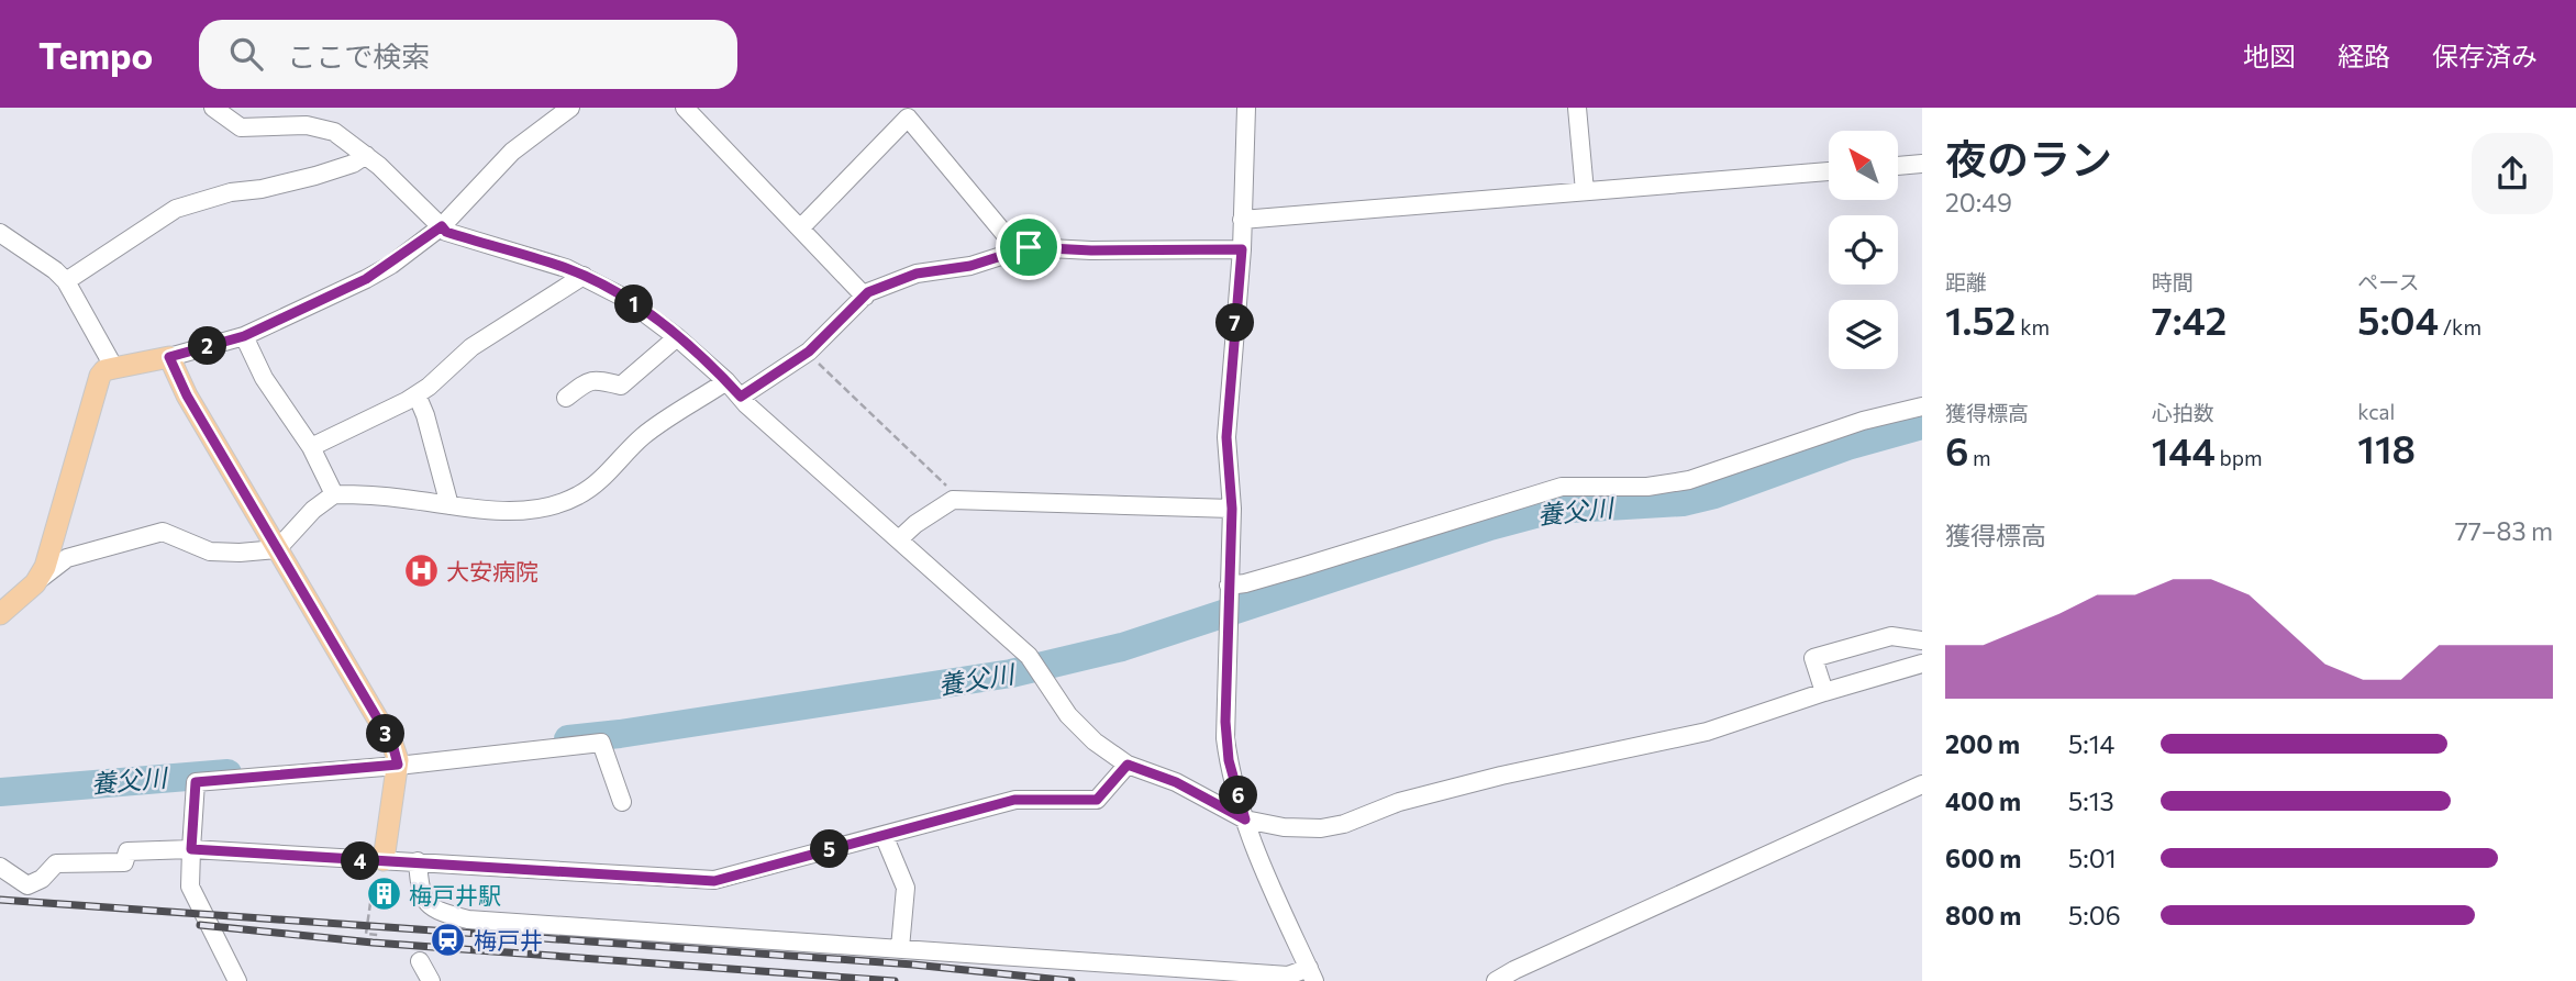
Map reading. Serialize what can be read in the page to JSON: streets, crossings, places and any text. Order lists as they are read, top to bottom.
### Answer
{
  "water": ["養父川"],
  "places": {
    "hospital": ["大安病院"],
    "building": ["梅戸井駅"],
    "station": ["梅戸井"]
  },
  "north": "top left",
  "page": {
    "header": "Tempo",
    "search": "ここで検索",
    "nav": ["地図", "経路", "保存済み"],
    "heading": ["夜のラン", "20:49"],
    "stats": [
      ["距離", "1.52 km"],
      ["時間", "7:42"],
      ["ペース", "5:04 /km"],
      ["獲得標高", "6 m"],
      ["心拍数", "144 bpm"],
      ["kcal", "118"]
    ],
    "pins": [
      "1",
      "7",
      "2",
      "3",
      "6",
      "5",
      "4"
    ],
    "chart": ["獲得標高", "77–83 m"],
    "list": [
      {
        "name": "200 m",
        "note": "5:14"
      },
      {
        "name": "400 m",
        "note": "5:13"
      },
      {
        "name": "600 m",
        "note": "5:01"
      },
      {
        "name": "800 m",
        "note": "5:06"
      }
    ]
  }
}
